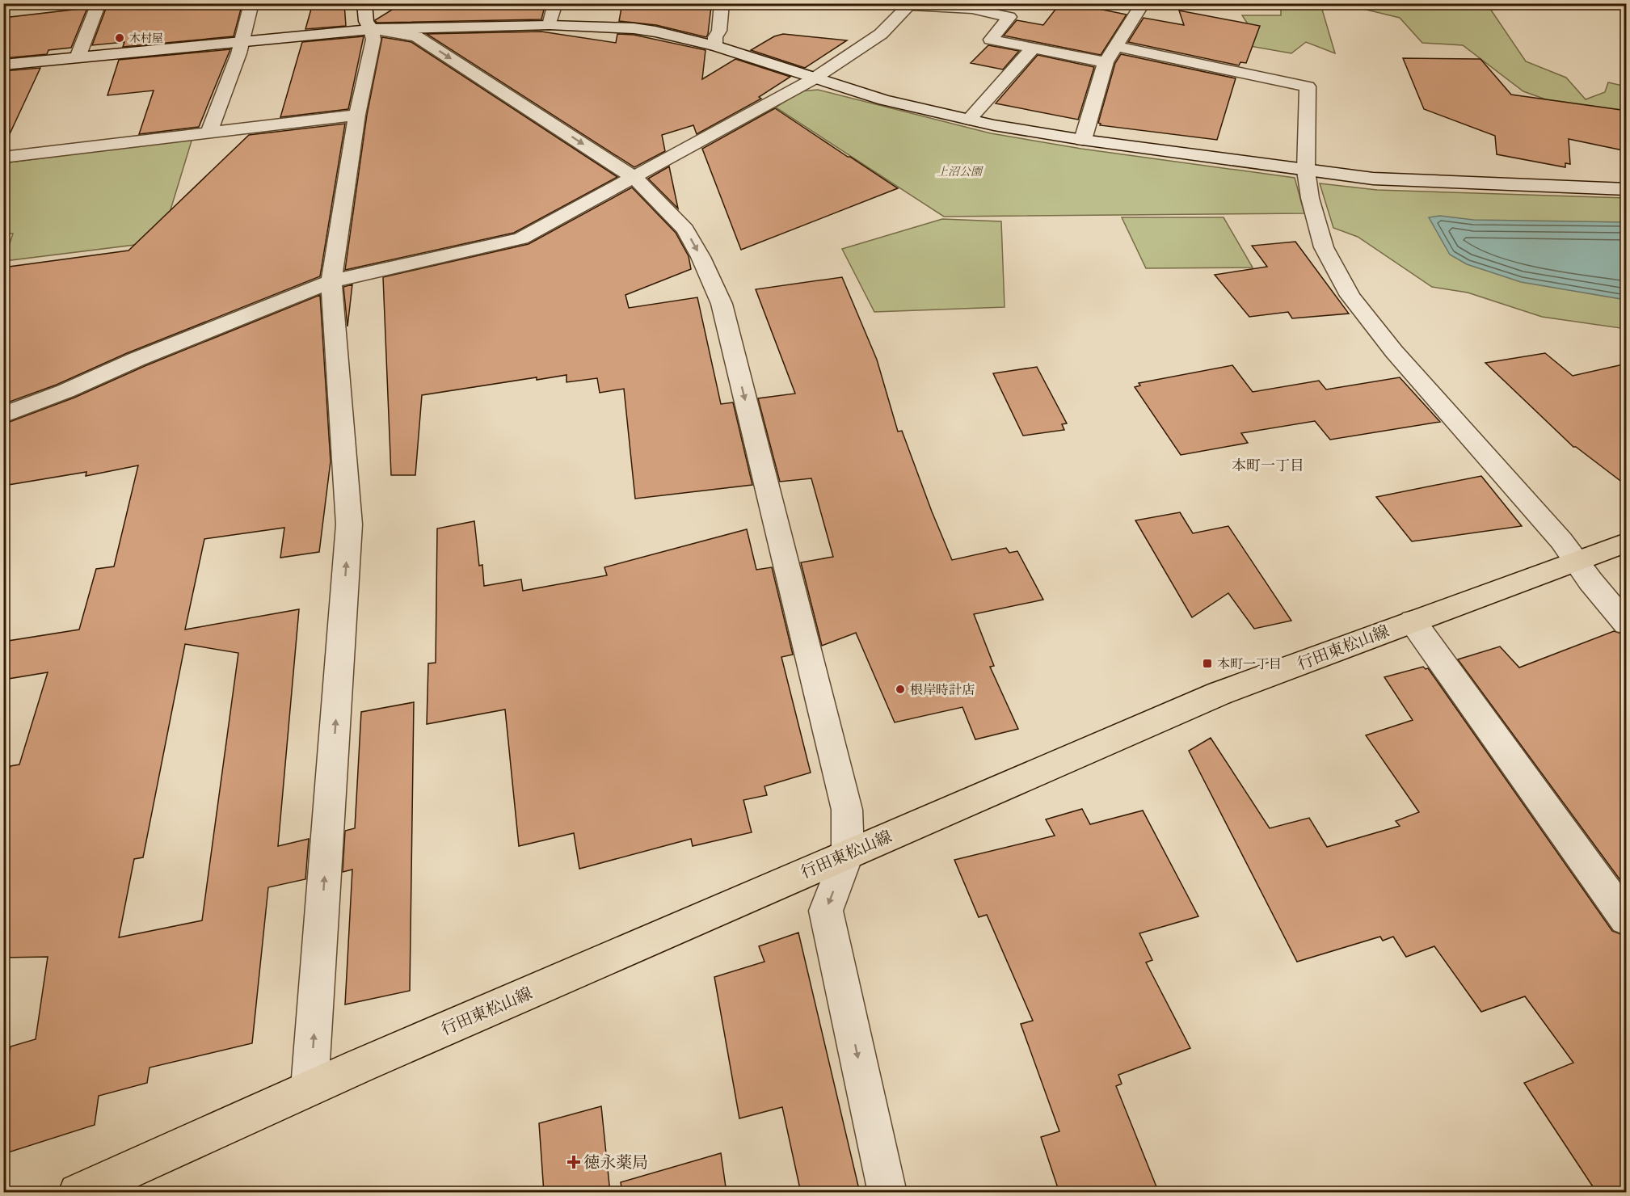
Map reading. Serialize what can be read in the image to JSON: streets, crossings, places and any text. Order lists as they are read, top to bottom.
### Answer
{
  "streets": {
    "main road": ["行田東松山線"]
  },
  "districts": ["本町一丁目"],
  "parks": ["上沼公園"],
  "places": {
    "other": ["木村屋", "根岸時計店"],
    "transit": ["本町一丁目"],
    "health": ["徳永薬局"]
  }
}
